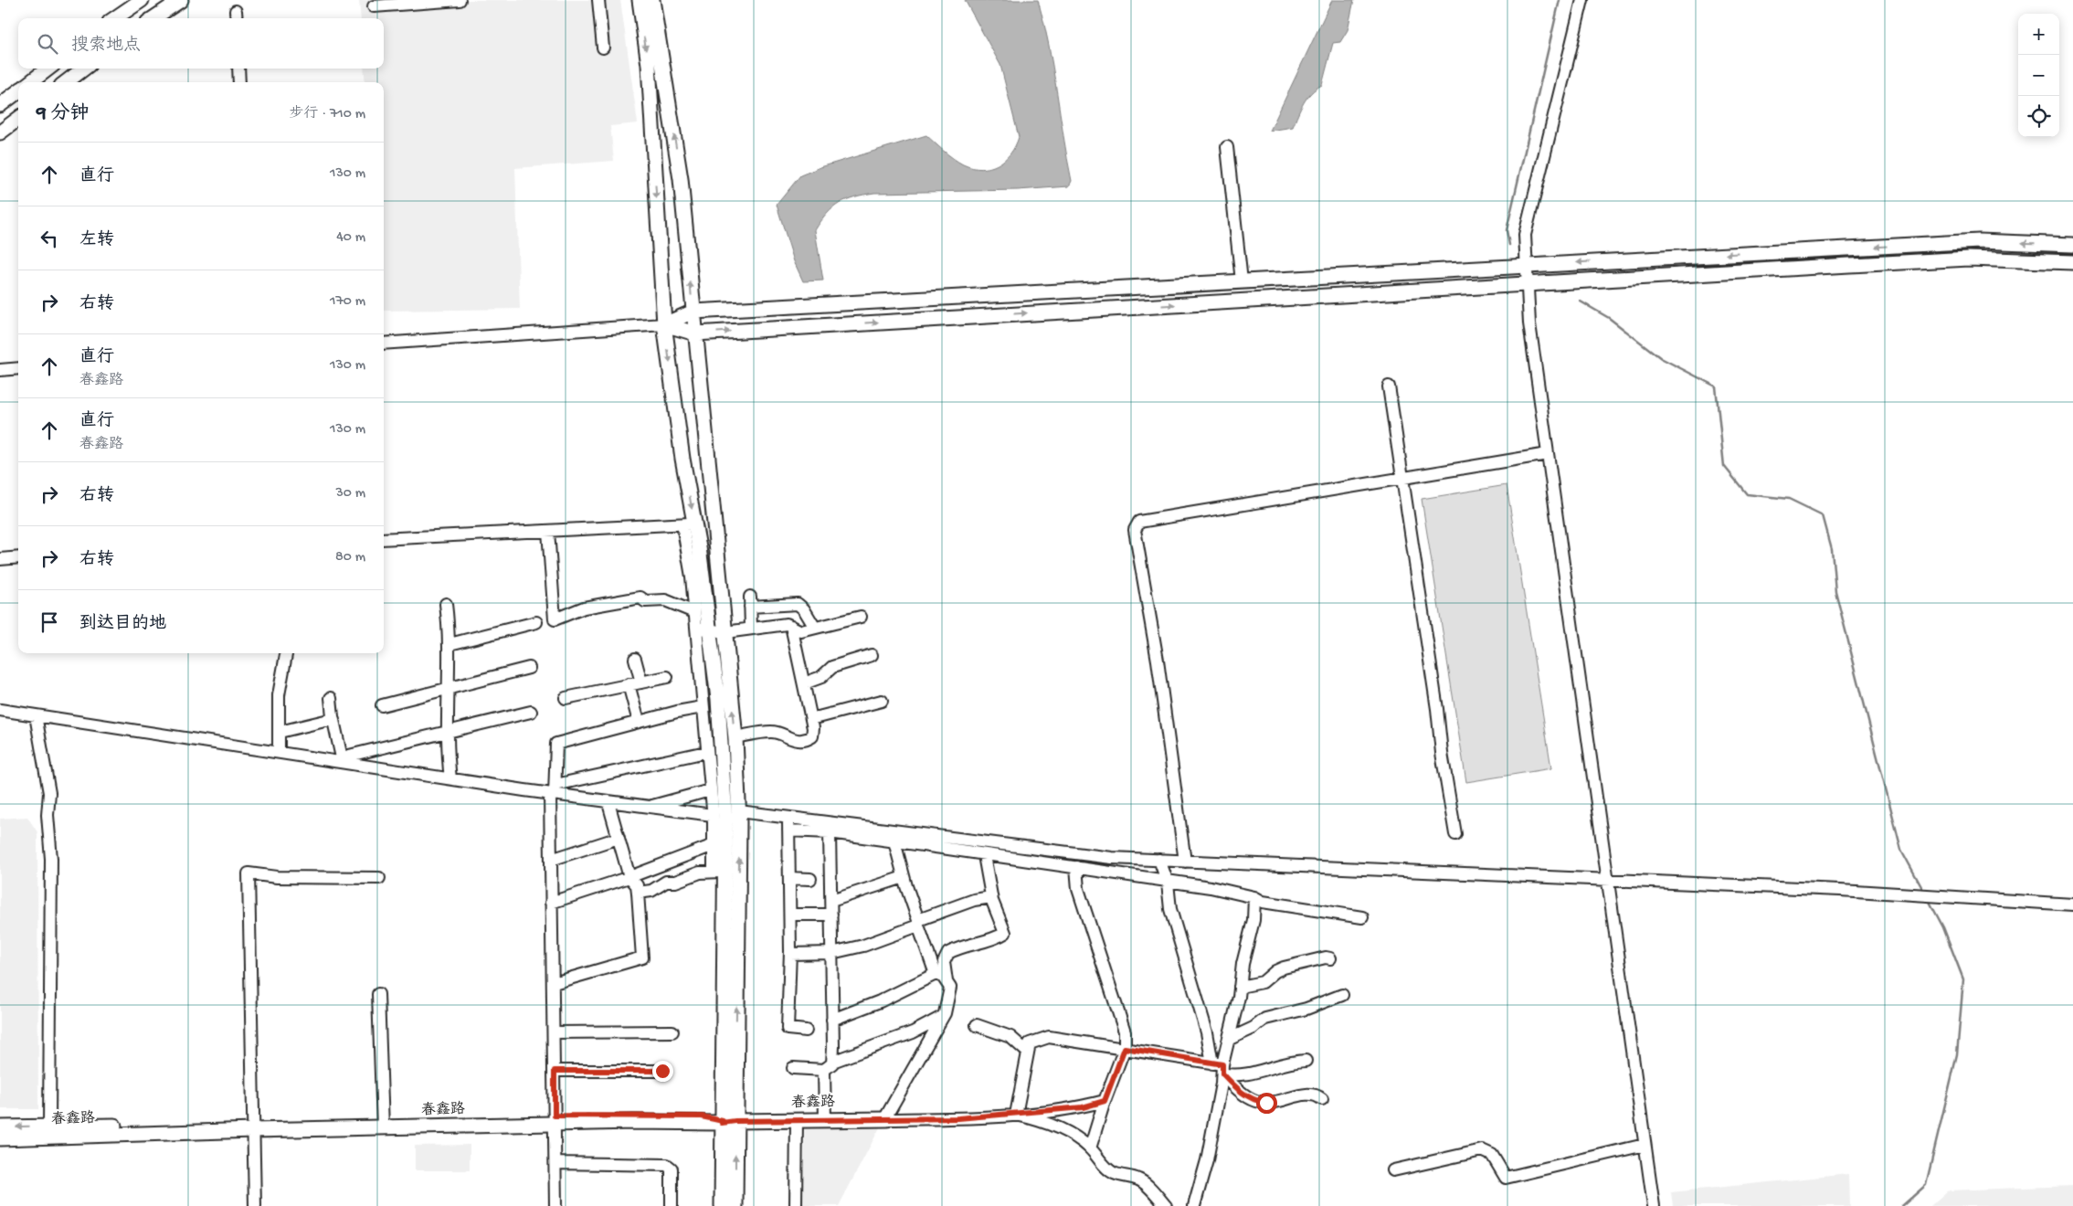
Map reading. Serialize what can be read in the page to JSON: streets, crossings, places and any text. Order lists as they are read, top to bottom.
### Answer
{
  "streets": {
    "main road": ["春鑫路"]
  },
  "page": {
    "map_buttons": ["+", "−"],
    "search": "搜索地点",
    "heading": ["9 分钟", "步行 · 710 m"],
    "list": [
      ["直行", "130 m"],
      ["左转", "40 m"],
      ["右转", "170 m"],
      ["直行", "春鑫路", "130 m"],
      ["直行", "春鑫路", "130 m"],
      ["右转", "30 m"],
      ["右转", "80 m"],
      "到达目的地"
    ]
  }
}
